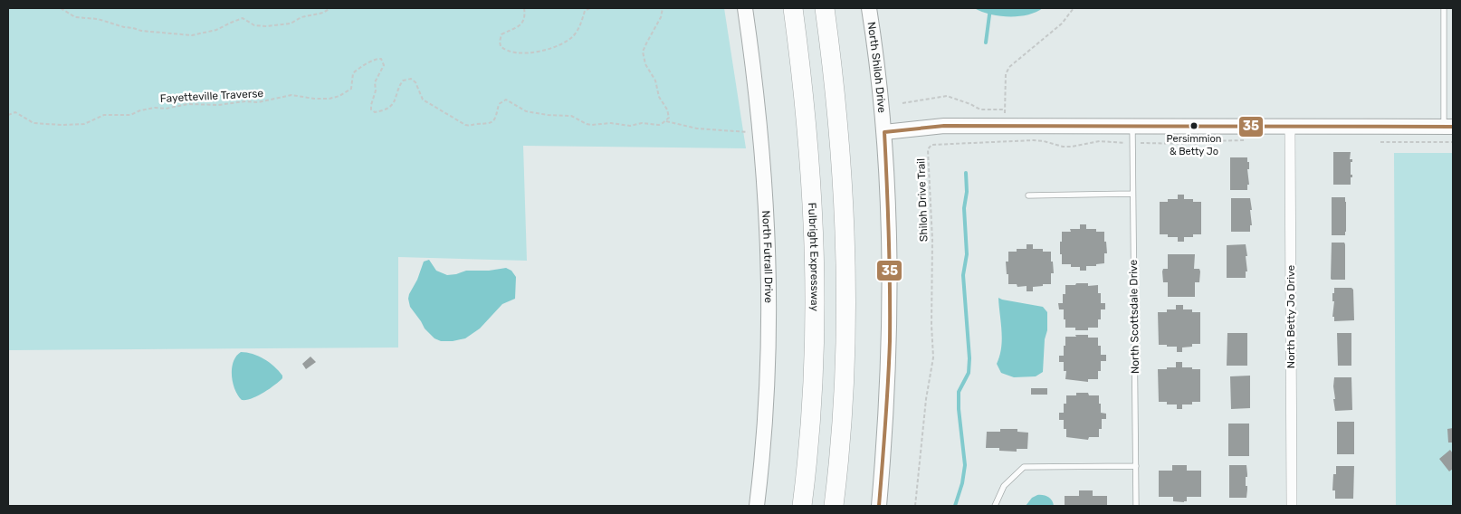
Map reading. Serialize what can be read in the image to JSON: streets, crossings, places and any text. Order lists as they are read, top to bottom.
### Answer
{
  "streets": {
    "highway": ["Fulbright Expressway"],
    "main road": ["North Shiloh Drive", "North Futrall Drive"],
    "street": ["North Betty Jo Drive"],
    "lane": ["North Scottsdale Drive"],
    "path": ["Fayetteville Traverse", "Shiloh Drive Trail"]
  },
  "crossings": [
    ["Shiloh Drive Trail", "North Scottsdale Drive"]
  ],
  "places": ["Persimmion & Betty Jo"],
  "lines": ["transit line 35"]
}
